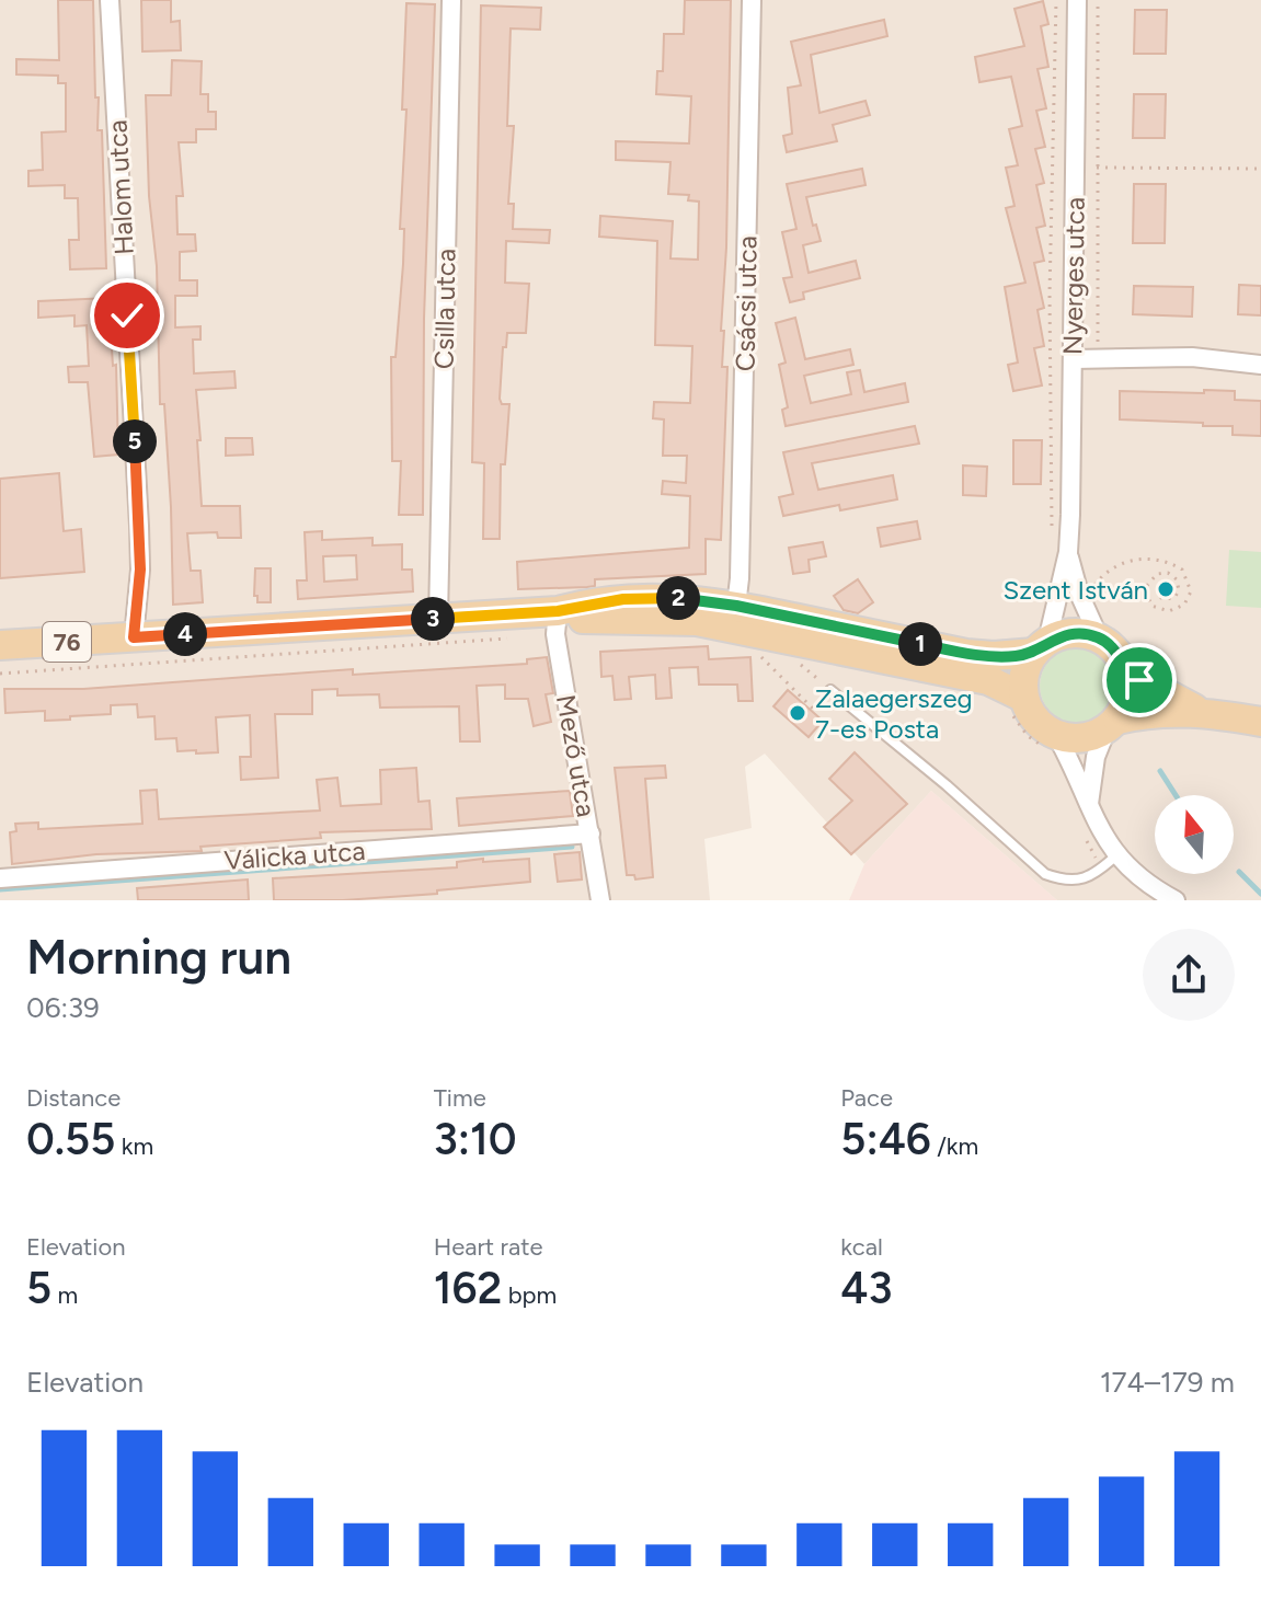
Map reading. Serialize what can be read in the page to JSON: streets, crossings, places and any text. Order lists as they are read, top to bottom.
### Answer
{
  "streets": {
    "main road": ["76"],
    "street": [
      "Halom utca",
      "Nyerges utca",
      "Csácsi utca",
      "Csilla utca",
      "Mező utca",
      "Válicka utca"
    ]
  },
  "crossings": [
    ["Halom utca", "76"],
    ["Nyerges utca", "76"],
    ["Csácsi utca", "76"],
    ["Csilla utca", "76"],
    ["76", "Mező utca"],
    ["Mező utca", "Válicka utca"]
  ],
  "places": ["Szent István", "Zalaegerszeg 7-es Posta"],
  "north": "top",
  "page": {
    "pins": [
      "5",
      "2",
      "3",
      "4",
      "1"
    ],
    "heading": ["Morning run", "06:39"],
    "stats": [
      ["Distance", "0.55 km"],
      ["Time", "3:10"],
      ["Pace", "5:46 /km"],
      ["Elevation", "5 m"],
      ["Heart rate", "162 bpm"],
      ["kcal", "43"]
    ],
    "chart": ["Elevation", "174–179 m"]
  }
}
